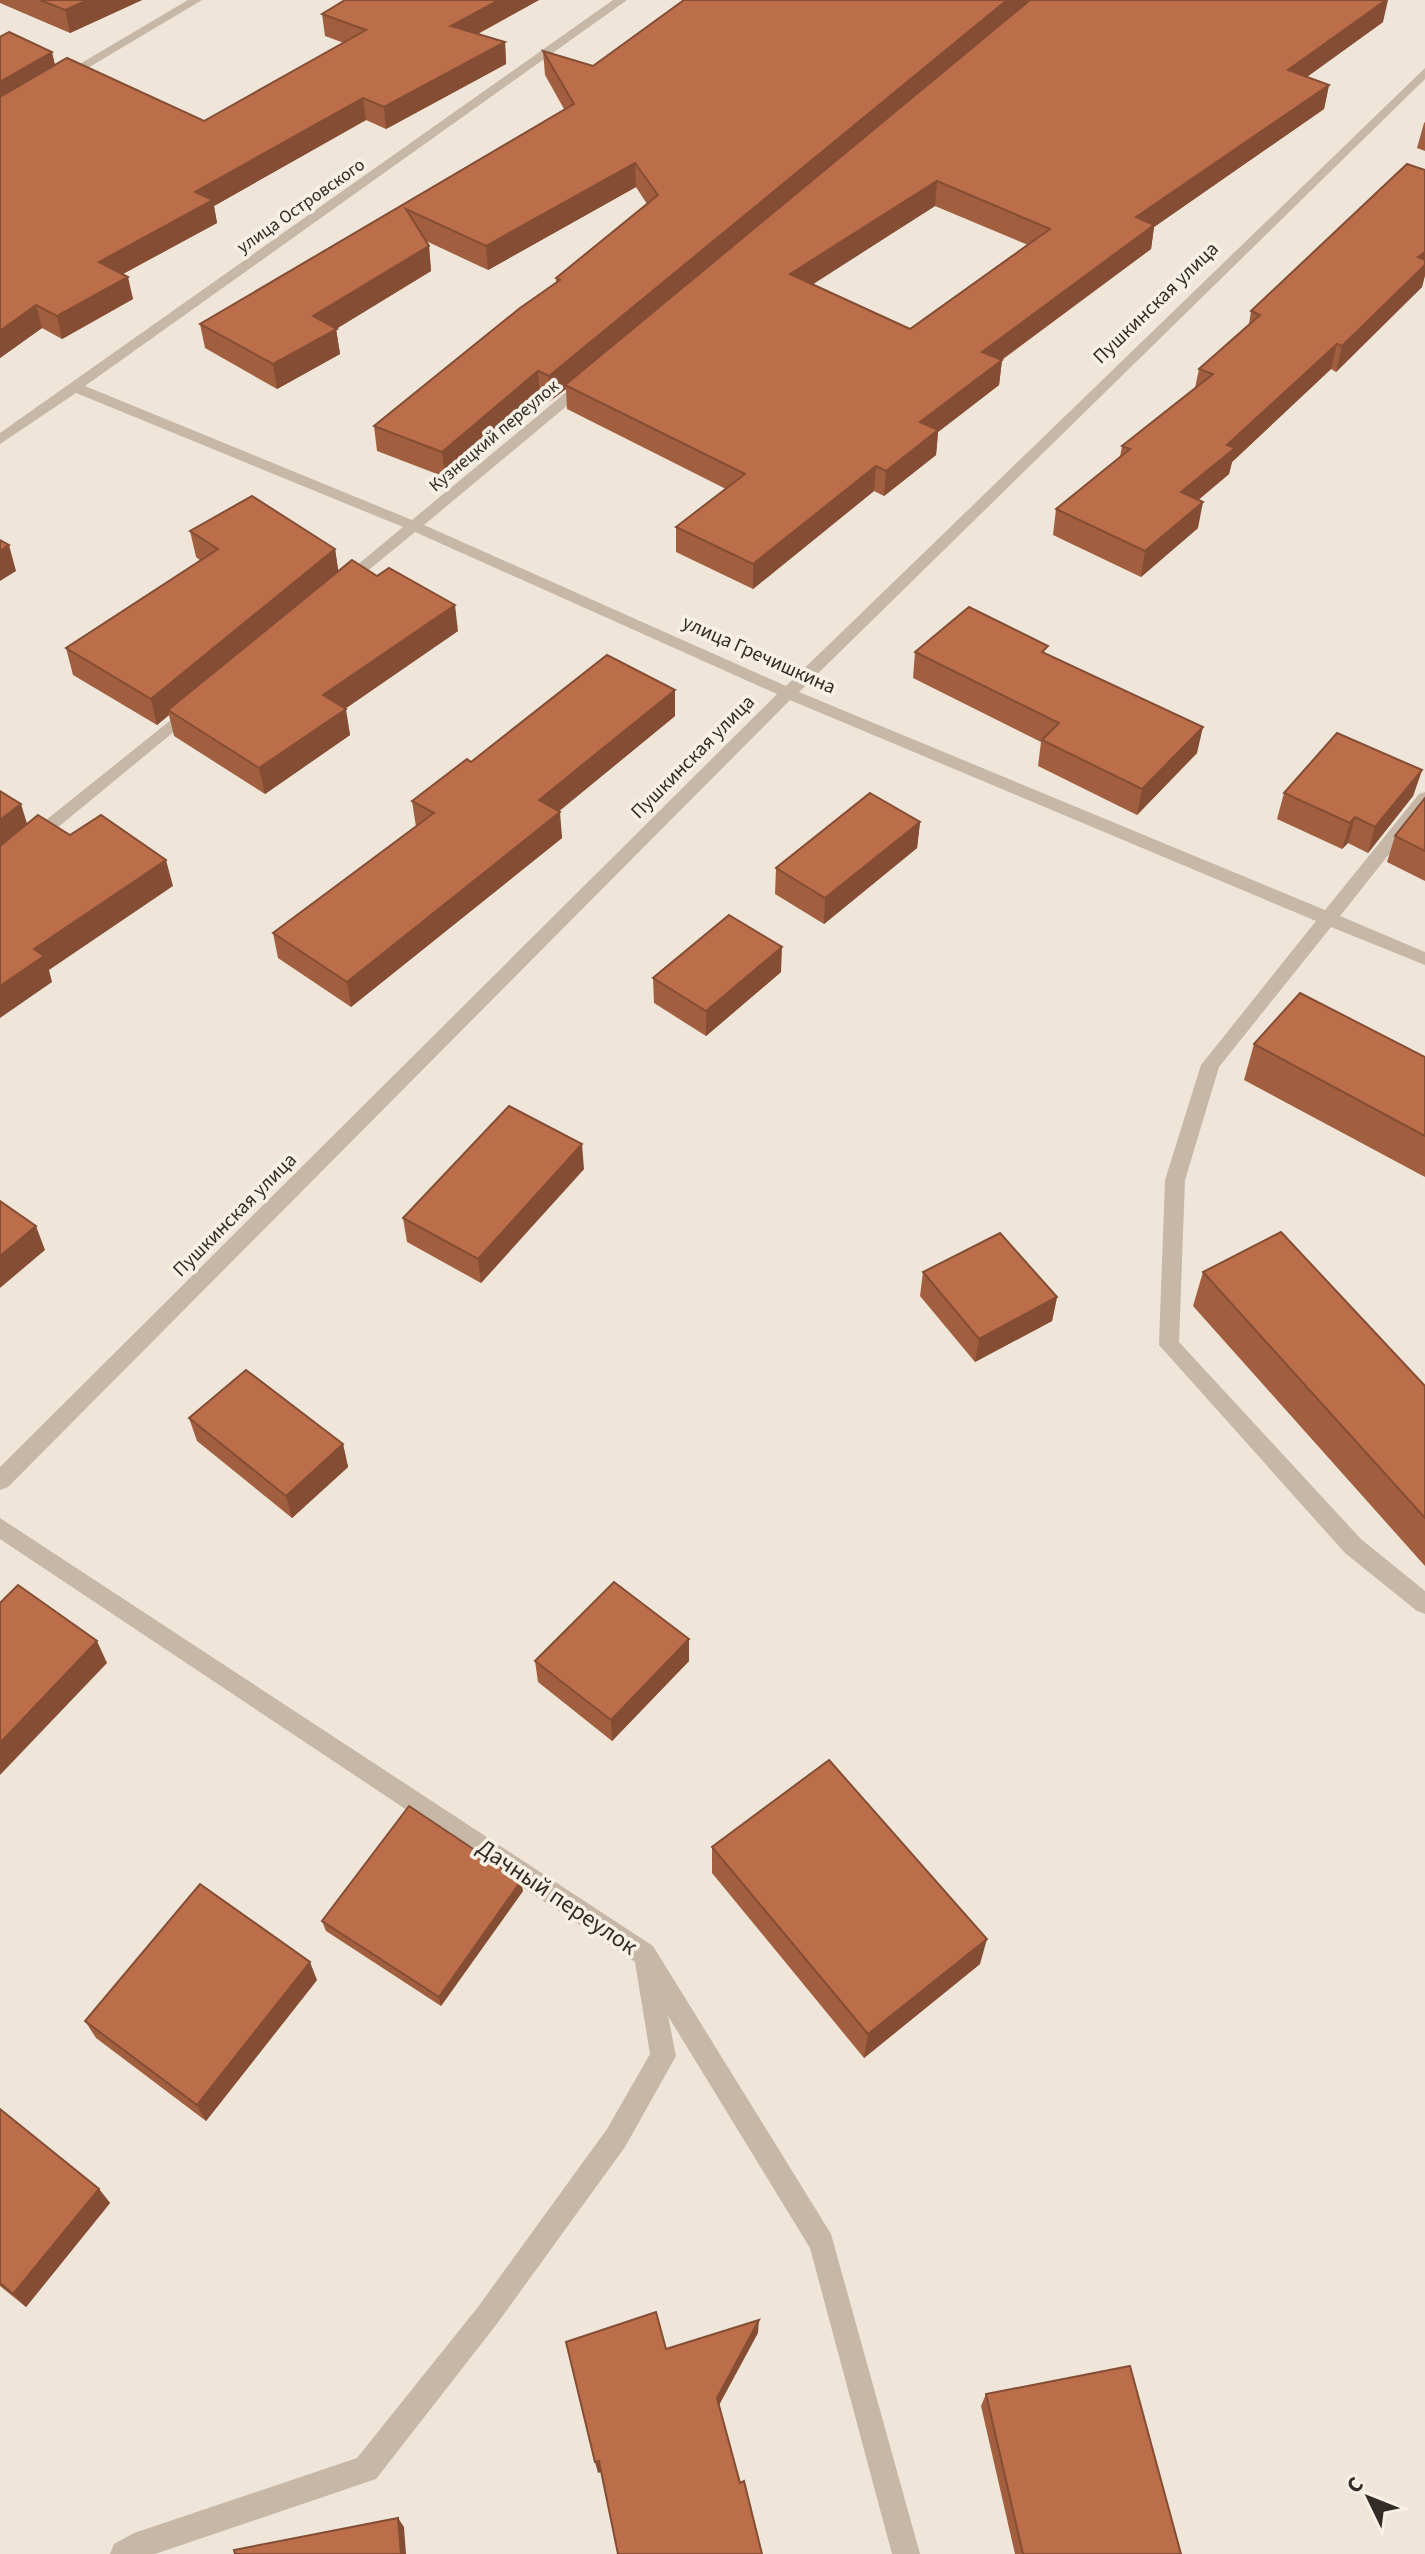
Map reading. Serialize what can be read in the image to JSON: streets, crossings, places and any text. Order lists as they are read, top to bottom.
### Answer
{
  "streets": {
    "street": [
      "улица Островского",
      "Пушкинская улица",
      "Кузнецкий переулок",
      "улица Гречишкина",
      "Дачный переулок"
    ]
  },
  "crossings": [
    ["улица Островского", "улица Гречишкина"],
    ["Пушкинская улица", "улица Гречишкина"],
    ["Кузнецкий переулок", "улица Гречишкина"]
  ],
  "north": "top left"
}
